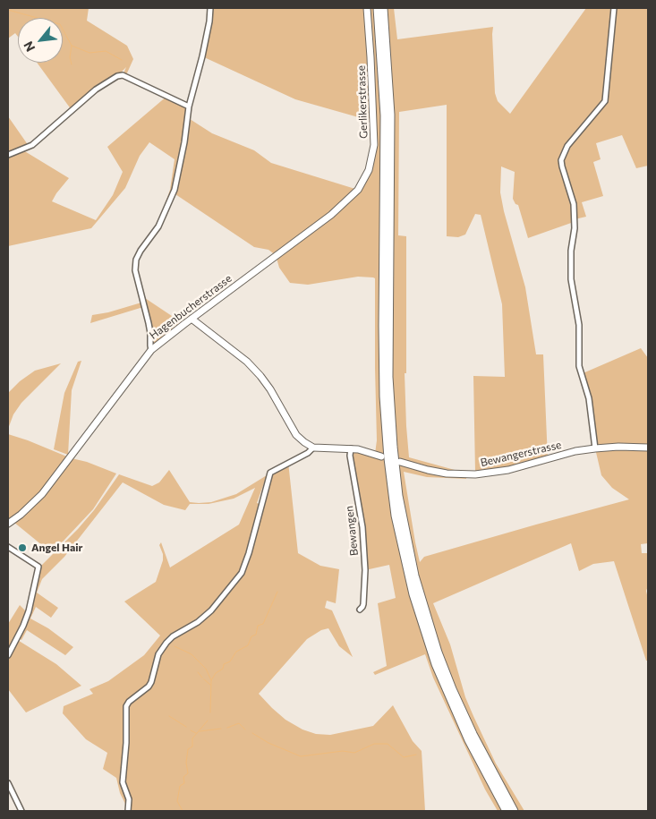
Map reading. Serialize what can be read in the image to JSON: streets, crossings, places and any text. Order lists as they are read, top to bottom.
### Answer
{
  "streets": {
    "street": [
      "Gerlikerstrasse",
      "Hagenbucherstrasse",
      "Bewangerstrasse",
      "Bewangen"
    ]
  },
  "crossings": [
    ["Gerlikerstrasse", "Hagenbucherstrasse"]
  ],
  "places": ["Angel Hair"],
  "north": "bottom left"
}
